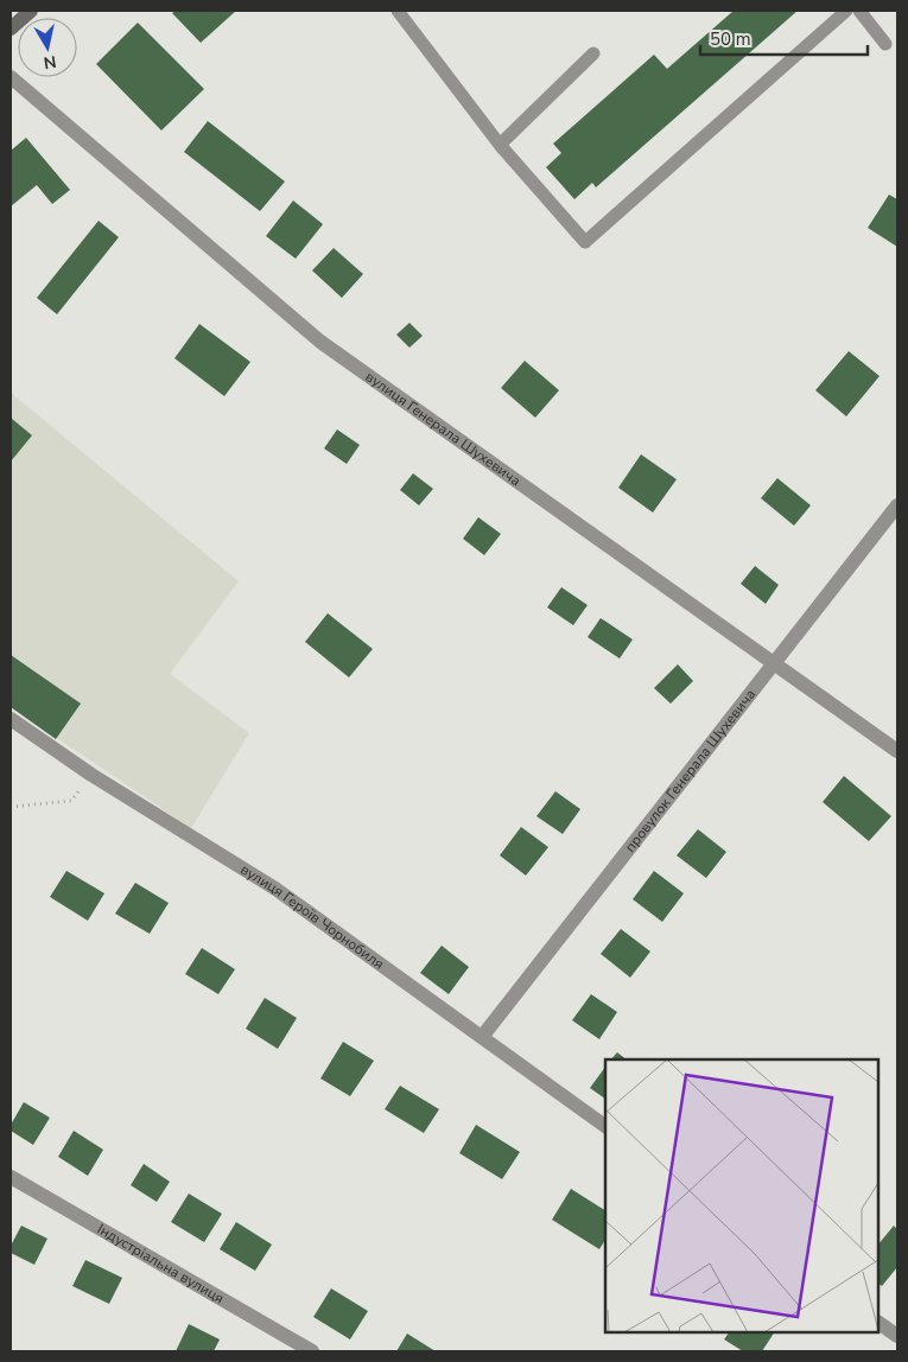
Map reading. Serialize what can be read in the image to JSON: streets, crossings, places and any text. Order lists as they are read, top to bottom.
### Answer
{
  "streets": {
    "street": [
      "вулиця Генерала Шухевича",
      "провулок Генерала Шухевича",
      "вулиця Героїв Чорнобиля",
      "Індустріальна вулиця"
    ]
  },
  "crossings": [
    ["вулиця Генерала Шухевича", "провулок Генерала Шухевича"],
    ["провулок Генерала Шухевича", "вулиця Героїв Чорнобиля"]
  ],
  "scale_bar": "50 m",
  "north": "bottom"
}
